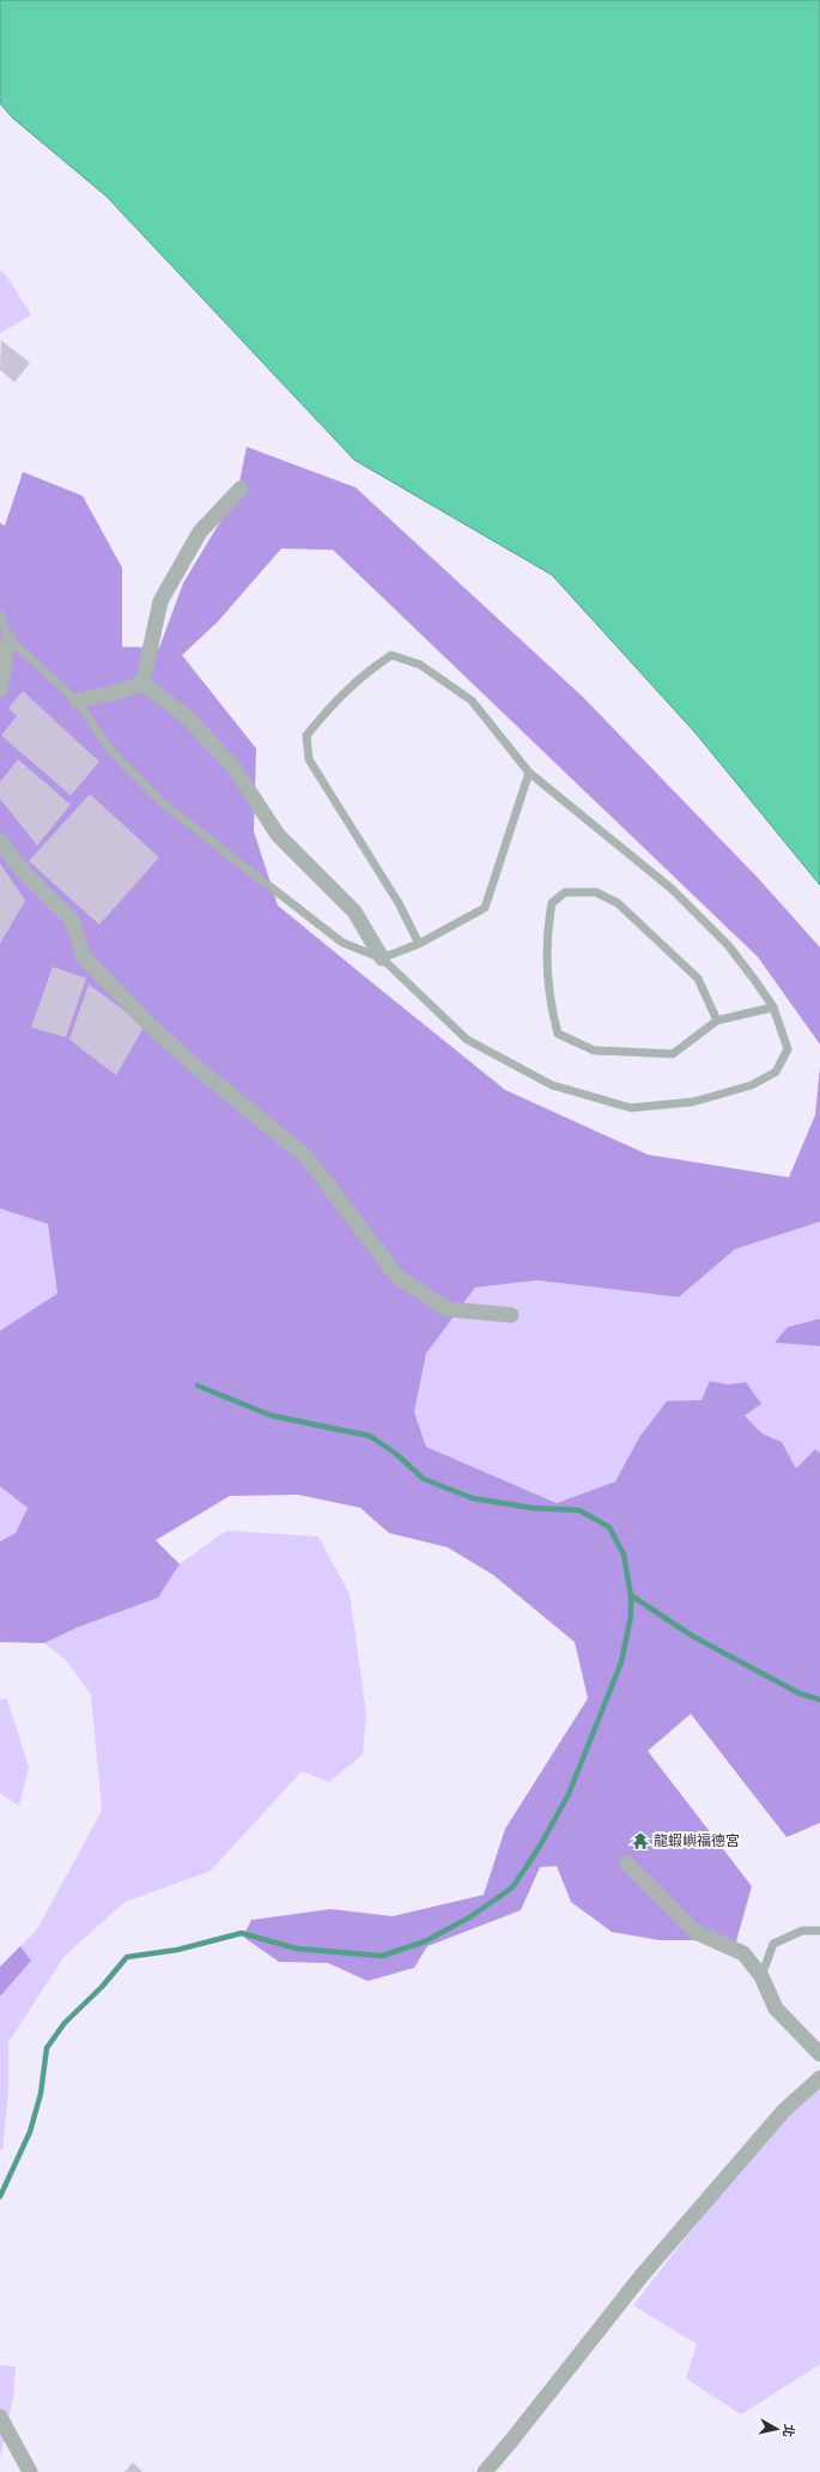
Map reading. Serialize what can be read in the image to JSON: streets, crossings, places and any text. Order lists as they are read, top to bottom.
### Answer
{
  "places": {
    "temple": ["龍蝦嶼福德宮"]
  },
  "north": "right"
}
